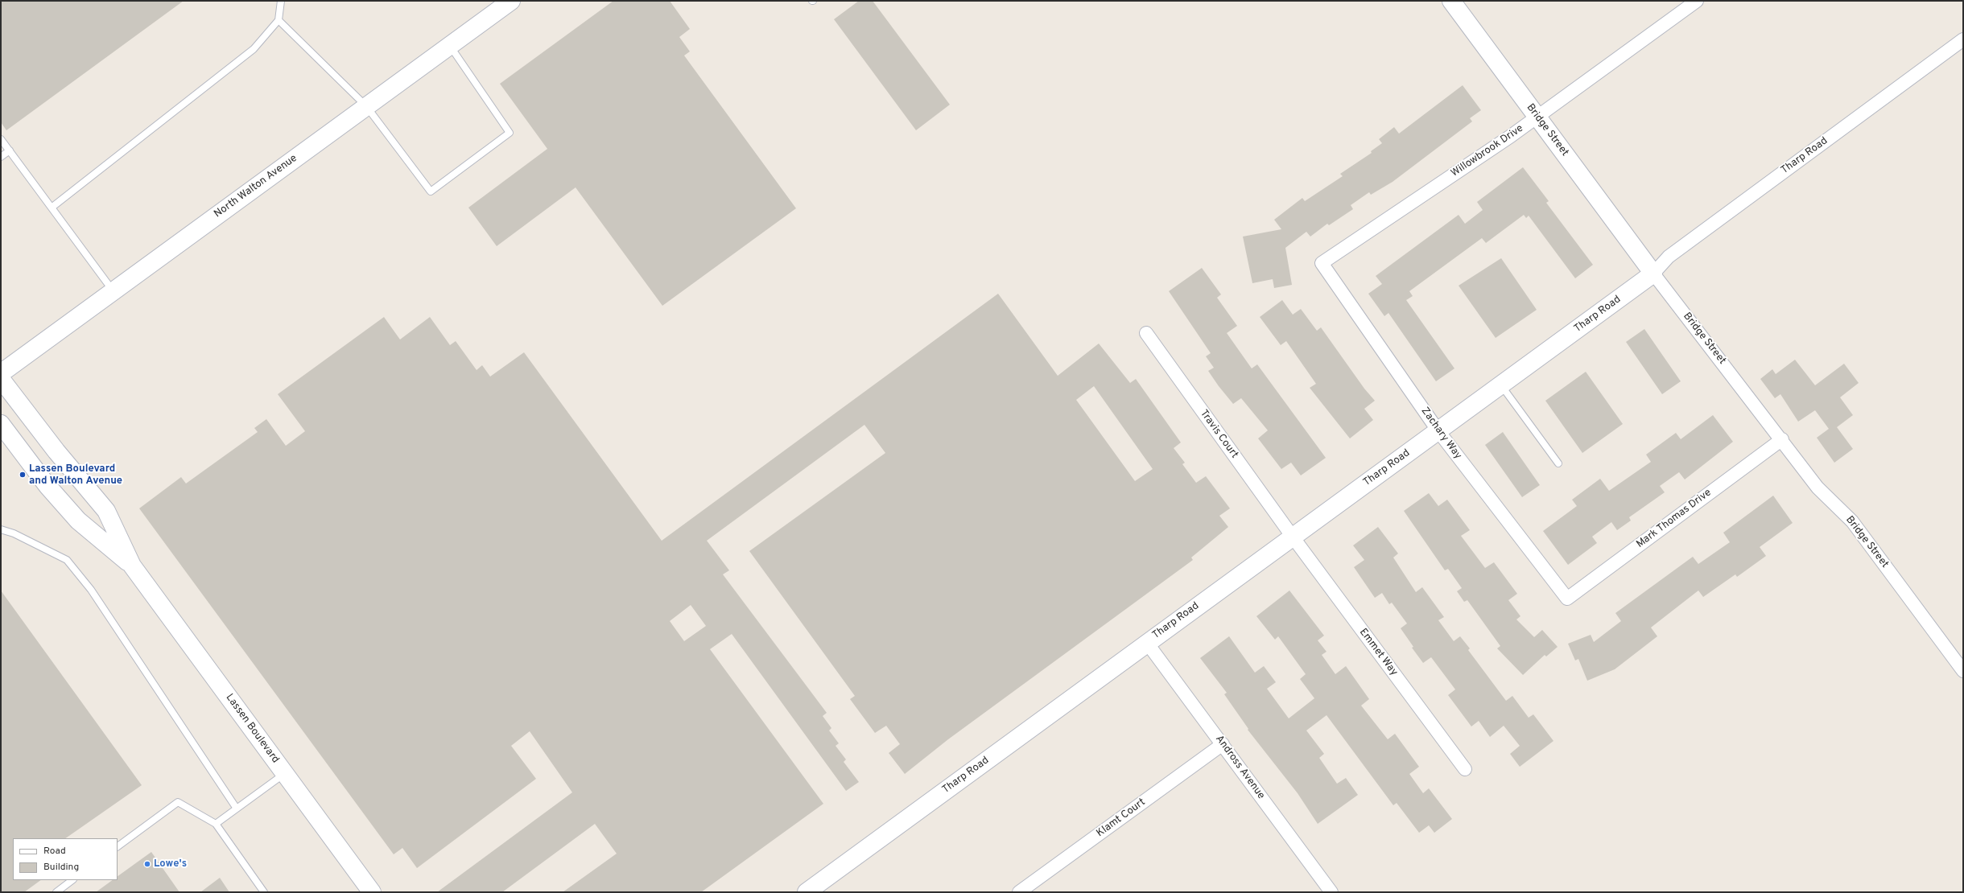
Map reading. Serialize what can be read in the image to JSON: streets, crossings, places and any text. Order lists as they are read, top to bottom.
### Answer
{
  "streets": {
    "street": [
      "Bridge Street",
      "Willowbrook Drive",
      "Tharp Road",
      "North Walton Avenue",
      "Zachary Way",
      "Travis Court",
      "Mark Thomas Drive",
      "Emmet Way",
      "Lassen Boulevard",
      "Andross Avenue",
      "Klamt Court"
    ]
  },
  "crossings": [
    ["Bridge Street", "Willowbrook Drive"],
    ["Bridge Street", "Tharp Road"],
    ["Bridge Street", "Mark Thomas Drive"],
    ["Willowbrook Drive", "Zachary Way"],
    ["Tharp Road", "Zachary Way"],
    ["Tharp Road", "Travis Court"],
    ["Tharp Road", "Emmet Way"],
    ["Tharp Road", "Andross Avenue"],
    ["Zachary Way", "Mark Thomas Drive"],
    ["Travis Court", "Emmet Way"],
    ["Andross Avenue", "Klamt Court"]
  ],
  "places": ["Lassen Boulevard and Walton Avenue", "Lowe's"],
  "legend": ["Road", "Building"]
}
